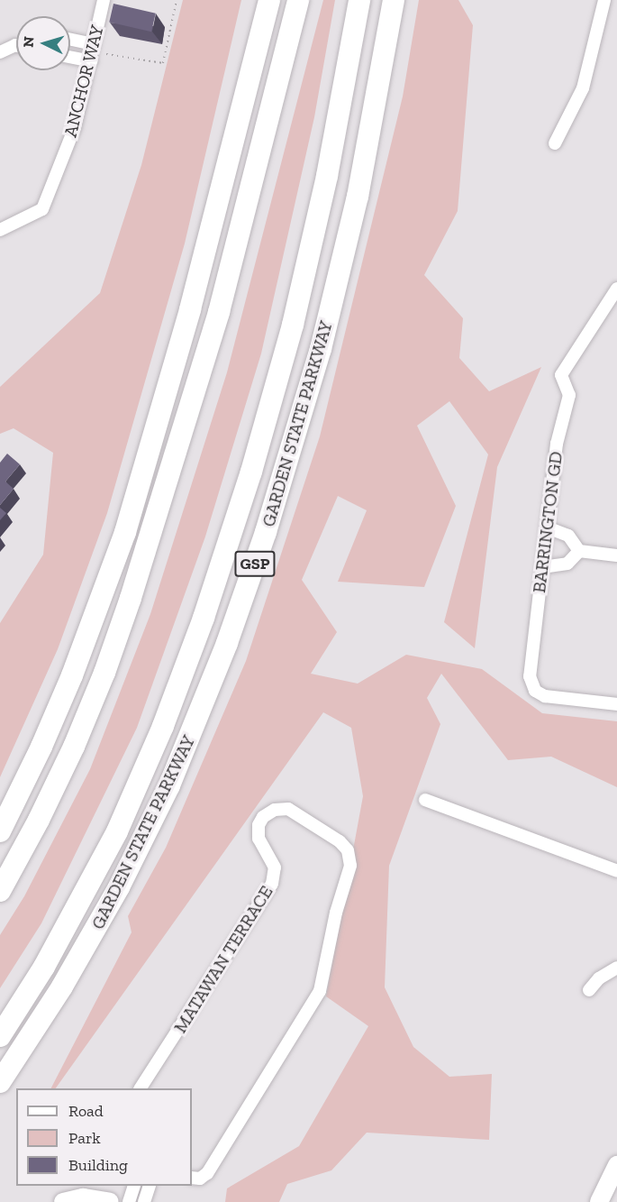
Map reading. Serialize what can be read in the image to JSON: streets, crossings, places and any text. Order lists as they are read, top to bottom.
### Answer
{
  "streets": {
    "highway": ["GARDEN STATE PARKWAY", "GSP"],
    "street": ["ANCHOR WAY", "BARRINGTON GD", "MATAWAN TERRACE"]
  },
  "legend": ["Road", "Park", "Building"],
  "north": "left"
}
